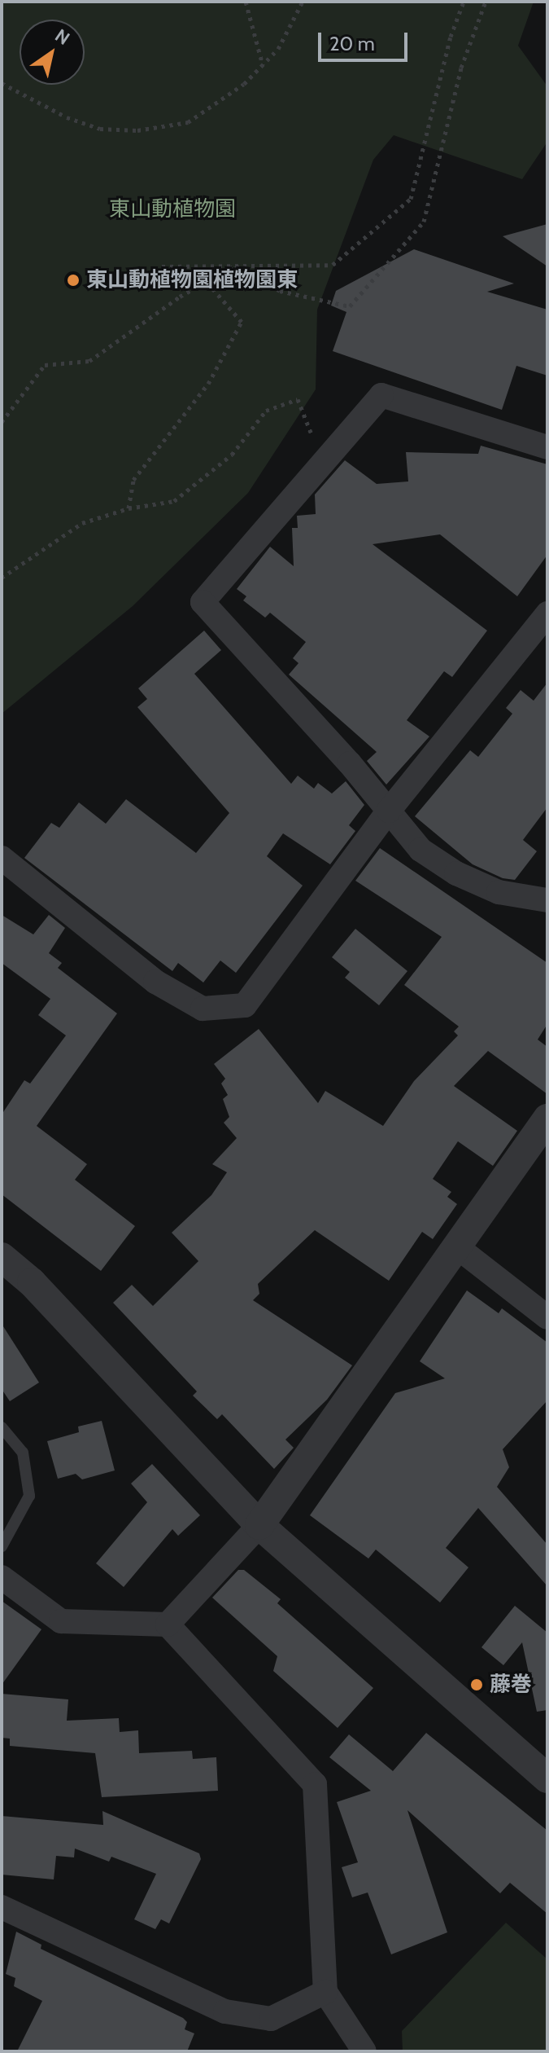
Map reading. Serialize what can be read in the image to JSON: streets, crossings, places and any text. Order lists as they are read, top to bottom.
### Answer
{
  "parks": ["東山動植物園"],
  "places": ["東山動植物園植物園東", "藤巻"],
  "scale_bar": "20 m",
  "north": "top right"
}
